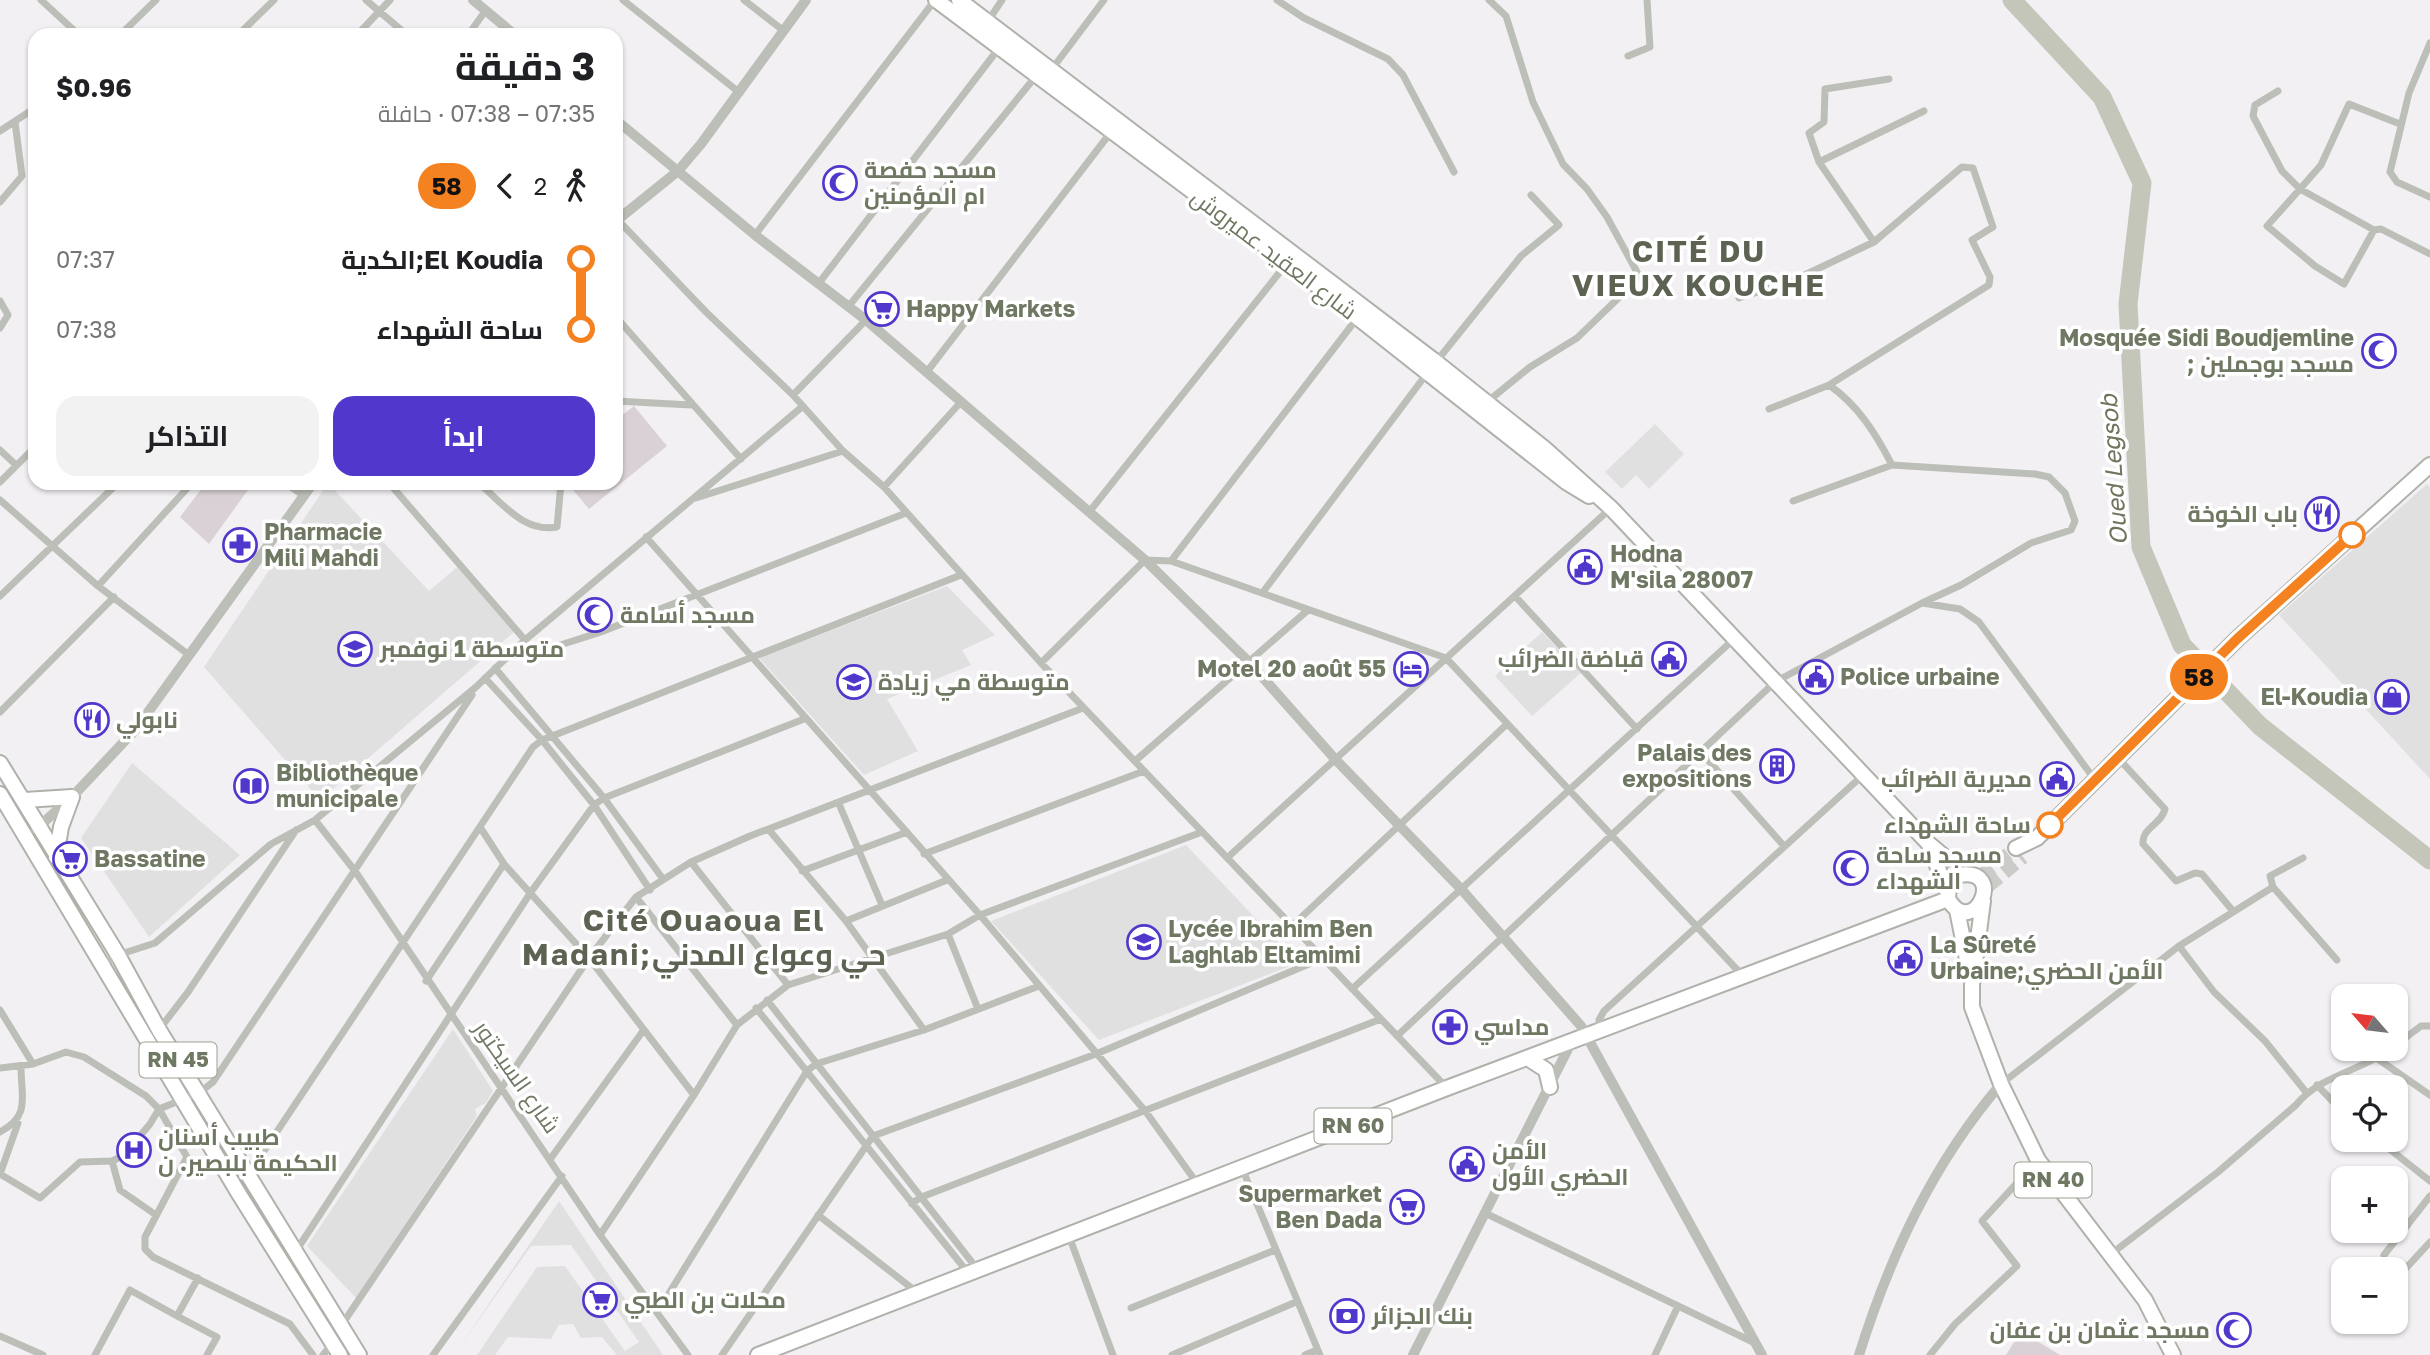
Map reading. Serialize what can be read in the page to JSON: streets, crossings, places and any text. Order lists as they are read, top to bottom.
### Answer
{
  "streets": {
    "main road": [
      "شارع العقيد عميروش",
      "RN 45",
      "RN 60",
      "RN 40"
    ],
    "street": ["شارع السيكتور"]
  },
  "crossings": [
    ["شارع العقيد عميروش", "RN 60"],
    ["شارع العقيد عميروش", "RN 40"],
    ["RN 60", "RN 40"]
  ],
  "districts": ["CITÉ DU VIEUX KOUCHE", "Cité Ouaoua El Madani;حي وعواع المدني"],
  "water": ["Oued Legsob"],
  "places": {
    "mosque": [
      "مسجد حفصة ام المؤمنين",
      "Mosquée Sidi Boudjemline ; مسجد بوجملين",
      "مسجد أسامة",
      "مسجد ساحة الشهداء",
      "مسجد عثمان بن عفان"
    ],
    "supermarket": [
      "Happy Markets",
      "Bassatine",
      "Supermarket Ben Dada",
      "محلات بن الطبي"
    ],
    "restaurant": ["باب الخوخة", "نابولي"],
    "pharmacy": ["Pharmacie Mili Mahdi", "مداسي"],
    "public building": [
      "Hodna M'sila 28007",
      "قباضة الضرائب",
      "Police urbaine",
      "مديرية الضرائب",
      "La Sûreté Urbaine;الأمن الحضري",
      "الأمن الحضري الأول"
    ],
    "school or university": ["متوسطة 1 نوفمبر", "متوسطة مي زيادة", "Lycée Ibrahim Ben Laghlab Eltamimi"],
    "hotel": ["Motel 20 août 55"],
    "shop": ["El-Koudia"],
    "building": ["Palais des expositions"],
    "library": ["Bibliothèque municipale"],
    "other": ["ساحة الشهداء"],
    "hospital": ["طبيب أسنان الحكيمة بلبصير. ن"],
    "bank": ["بنك الجزائر"]
  },
  "lines": ["bus line 58"],
  "north": "top left",
  "page": {
    "on_map": "58",
    "heading": ["3 دقيقة", "07:35 – 07:38 · حافلة", "$0.96"],
    "legs": ["2", "58"],
    "list": [
      {
        "name": "El Koudia;الكدية",
        "value": "07:37"
      },
      {
        "name": "ساحة الشهداء",
        "value": "07:38"
      }
    ],
    "buttons": ["ابدأ", "التذاكر"],
    "map_buttons": ["+", "−"]
  }
}
